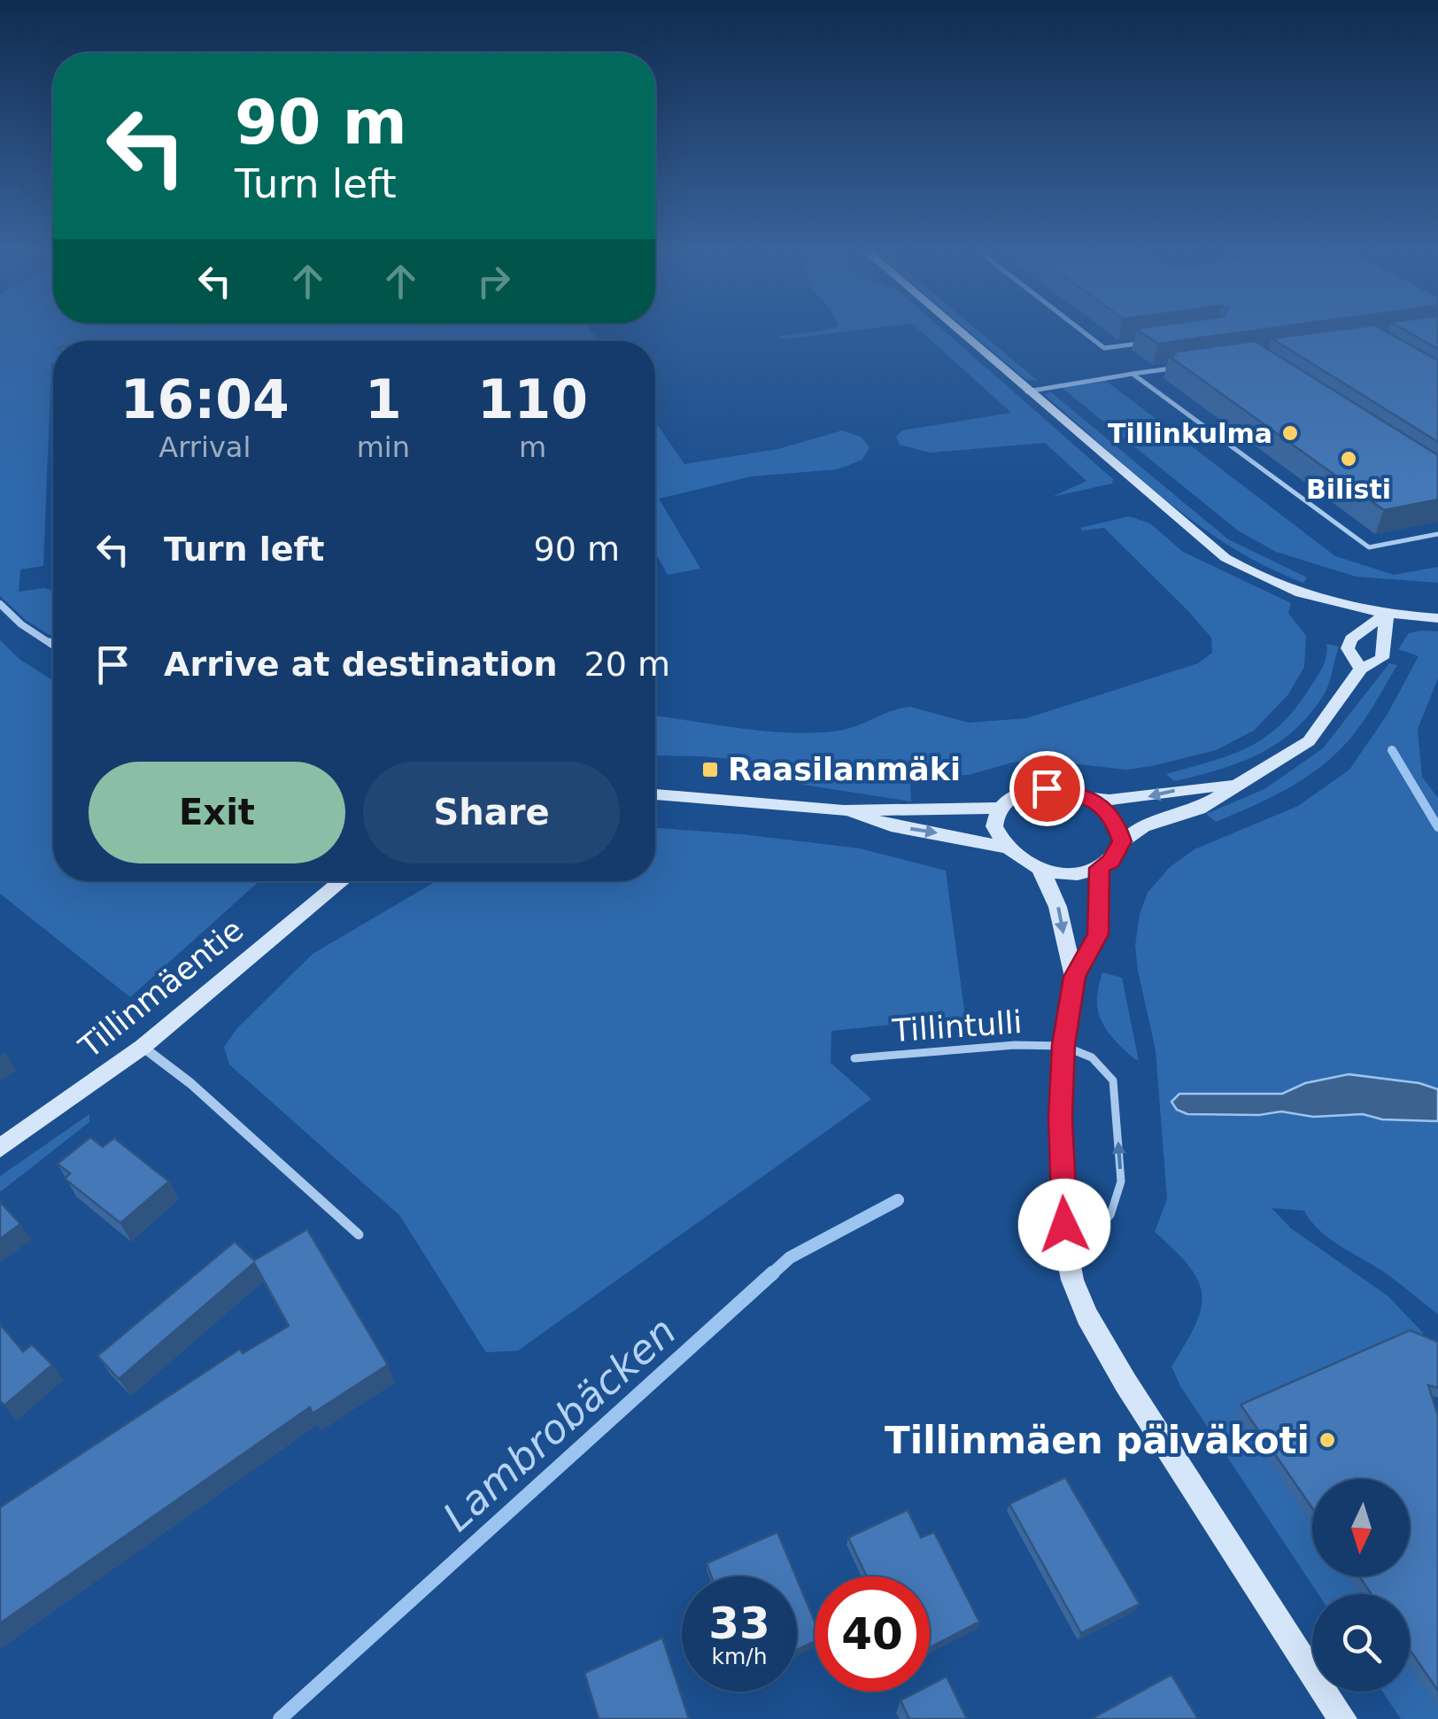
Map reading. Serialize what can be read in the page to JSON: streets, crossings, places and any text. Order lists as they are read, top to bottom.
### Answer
{
  "streets": {
    "street": ["Tillinmäentie"],
    "lane": ["Tillintulli"]
  },
  "water": ["Lambrobäcken"],
  "places": {
    "other": ["Tillinkulma", "Bilisti", "Tillinmäen päiväkoti"],
    "transit": ["Raasilanmäki"]
  },
  "north": "bottom",
  "page": {
    "turn": ["90 m", "Turn left"],
    "eta": [
      "16:04",
      "Arrival",
      "1",
      "min",
      "110",
      "m"
    ],
    "list": [
      {
        "name": "Turn left",
        "value": "90 m"
      },
      {
        "name": "Arrive at destination",
        "value": "20 m"
      }
    ],
    "buttons": ["Exit", "Share"],
    "speed": "33 km/h",
    "limit": "40"
  }
}
